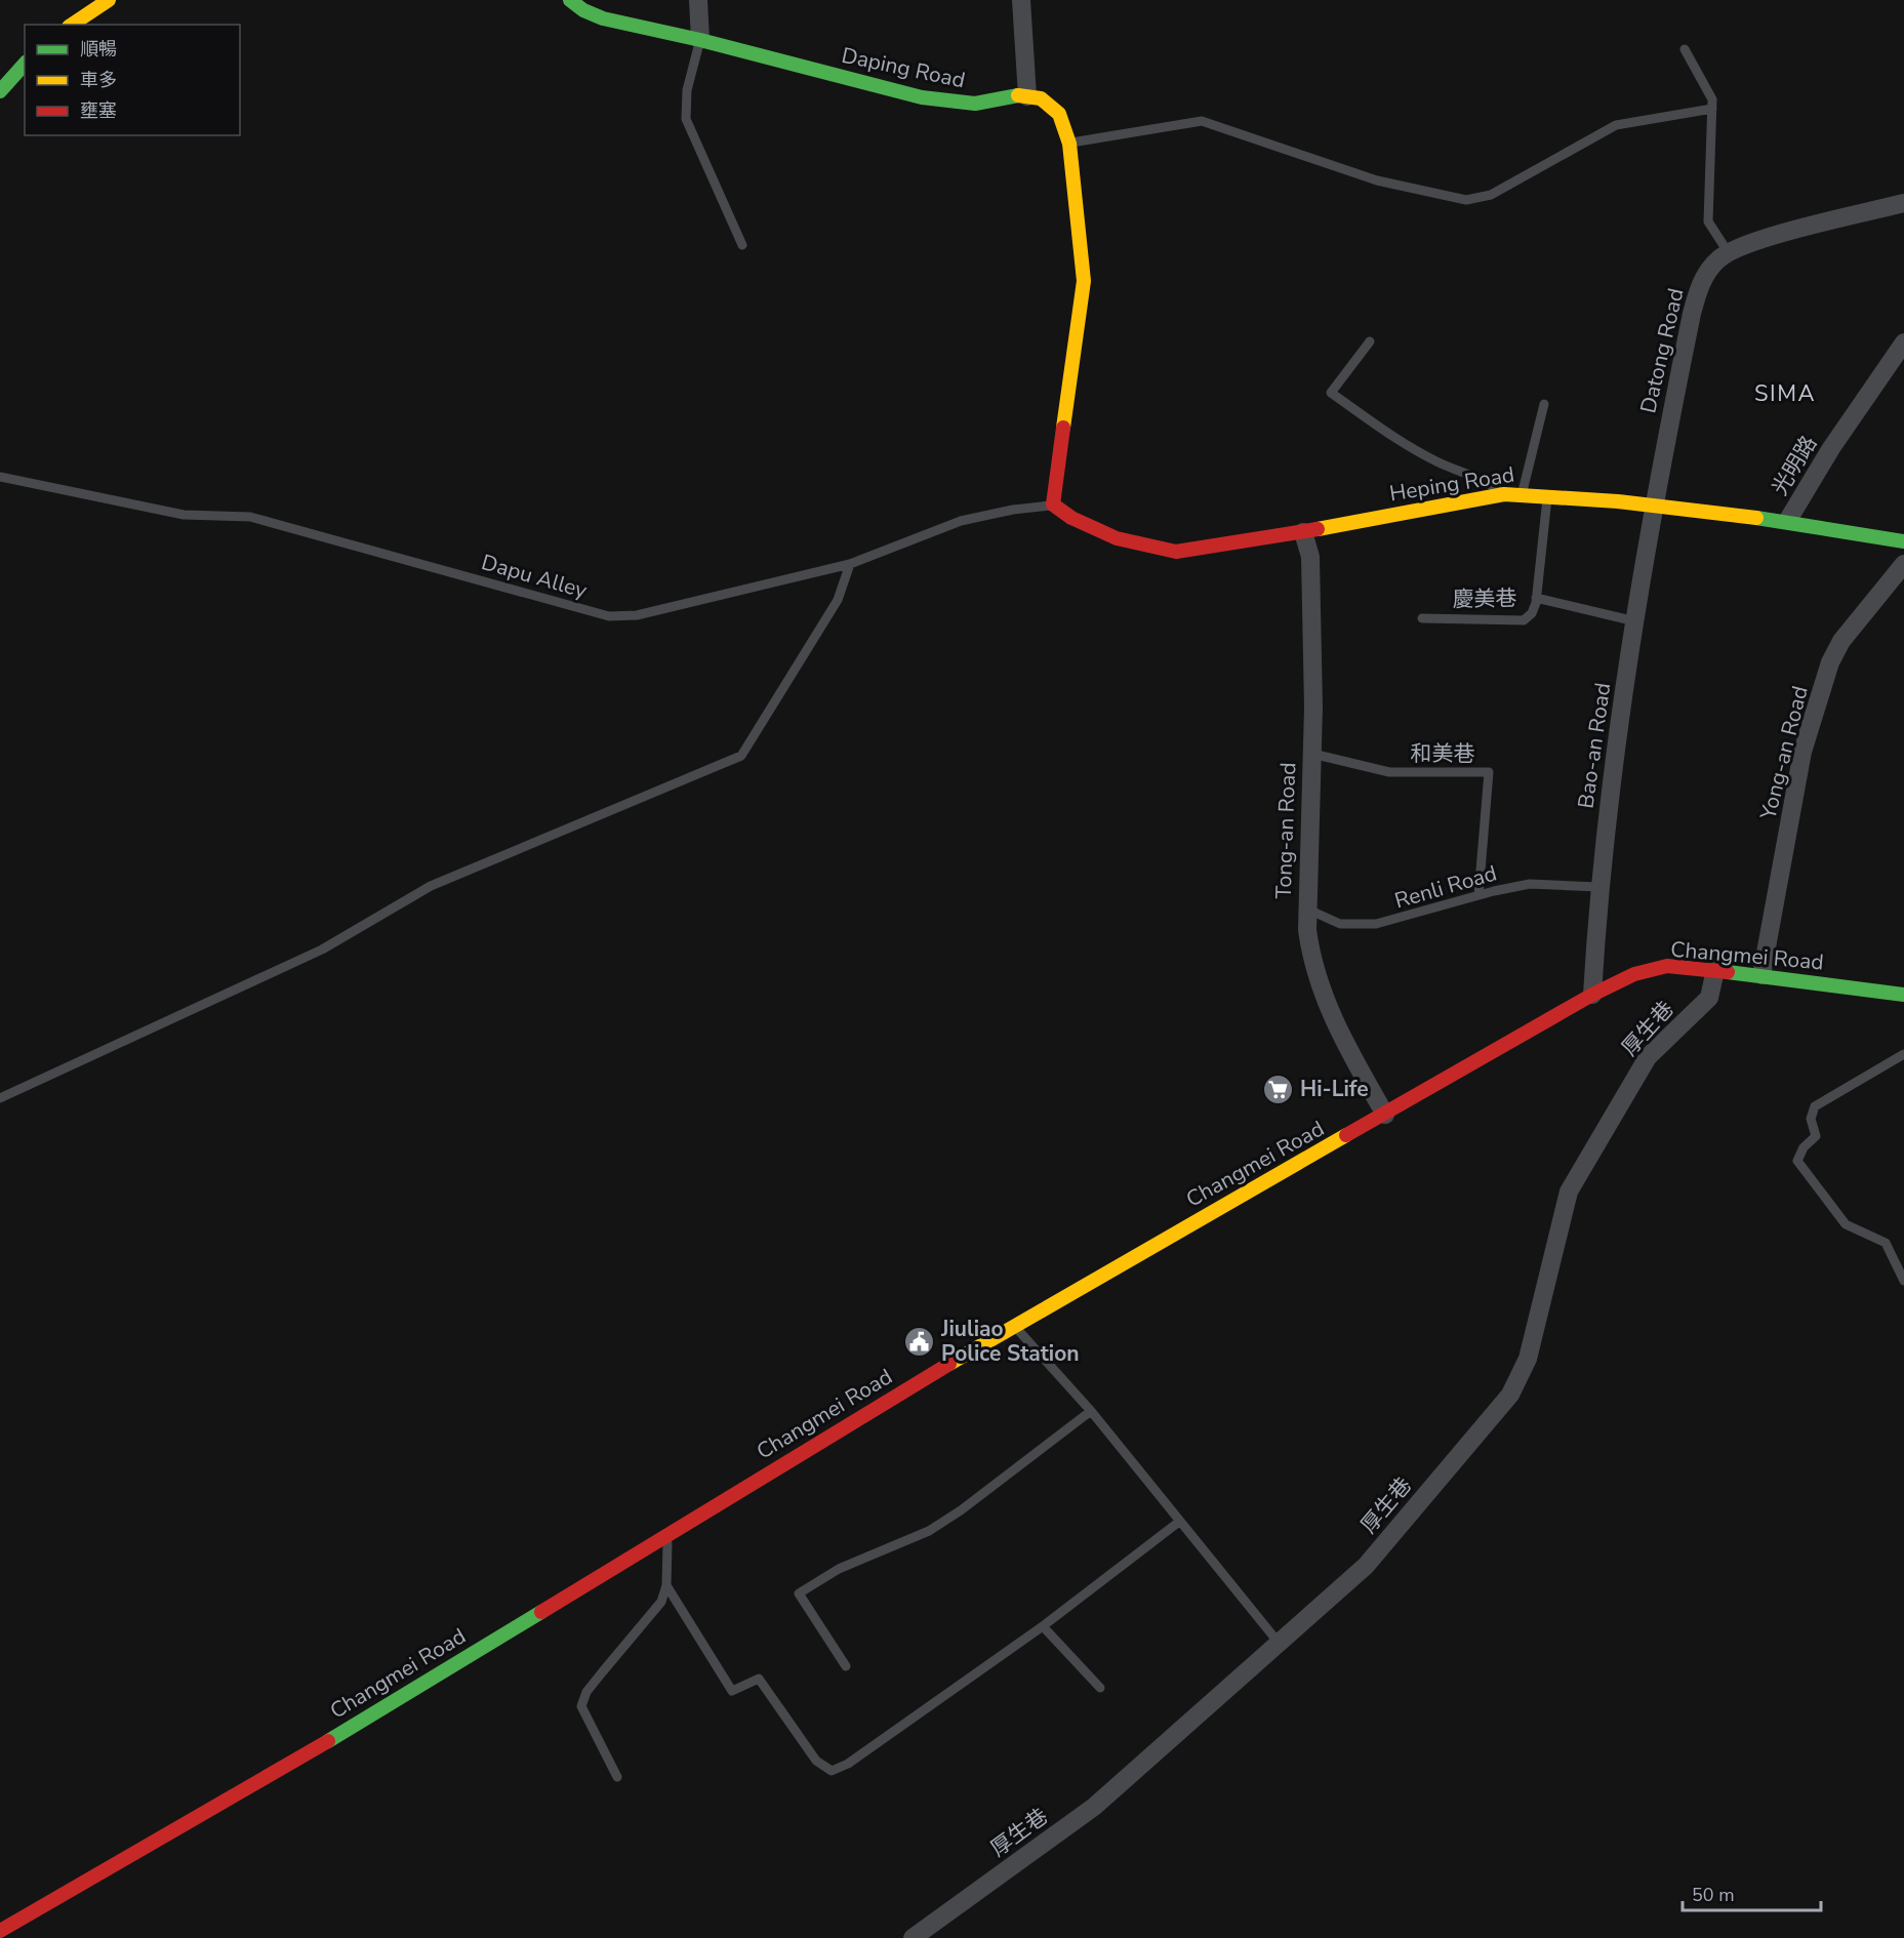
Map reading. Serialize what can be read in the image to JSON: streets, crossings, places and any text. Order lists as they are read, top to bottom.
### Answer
{
  "streets": {
    "main road": ["Daping Road", "Heping Road", "Changmei Road"],
    "street": [
      "Datong Road",
      "光明路",
      "Bao-an Road",
      "Yong-an Road",
      "Tong-an Road",
      "厚生巷"
    ],
    "lane": [
      "Dapu Alley",
      "慶美巷",
      "和美巷",
      "Renli Road"
    ]
  },
  "crossings": [
    ["Datong Road", "Heping Road"],
    ["Datong Road", "Bao-an Road"],
    ["光明路", "Heping Road"],
    ["Heping Road", "Dapu Alley"],
    ["Heping Road", "慶美巷"],
    ["Heping Road", "Bao-an Road"],
    ["Heping Road", "Tong-an Road"],
    ["慶美巷", "Bao-an Road"],
    ["Bao-an Road", "Renli Road"],
    ["Bao-an Road", "Changmei Road"],
    ["Yong-an Road", "Changmei Road"],
    ["和美巷", "Tong-an Road"],
    ["和美巷", "Renli Road"],
    ["Tong-an Road", "Renli Road"],
    ["Tong-an Road", "Changmei Road"],
    ["Changmei Road", "厚生巷"]
  ],
  "districts": ["SIMA"],
  "places": {
    "supermarket": ["Hi-Life"],
    "public building": ["Jiuliao Police Station"]
  },
  "legend": ["順暢", "車多", "壅塞"],
  "scale_bar": "50 m"
}
